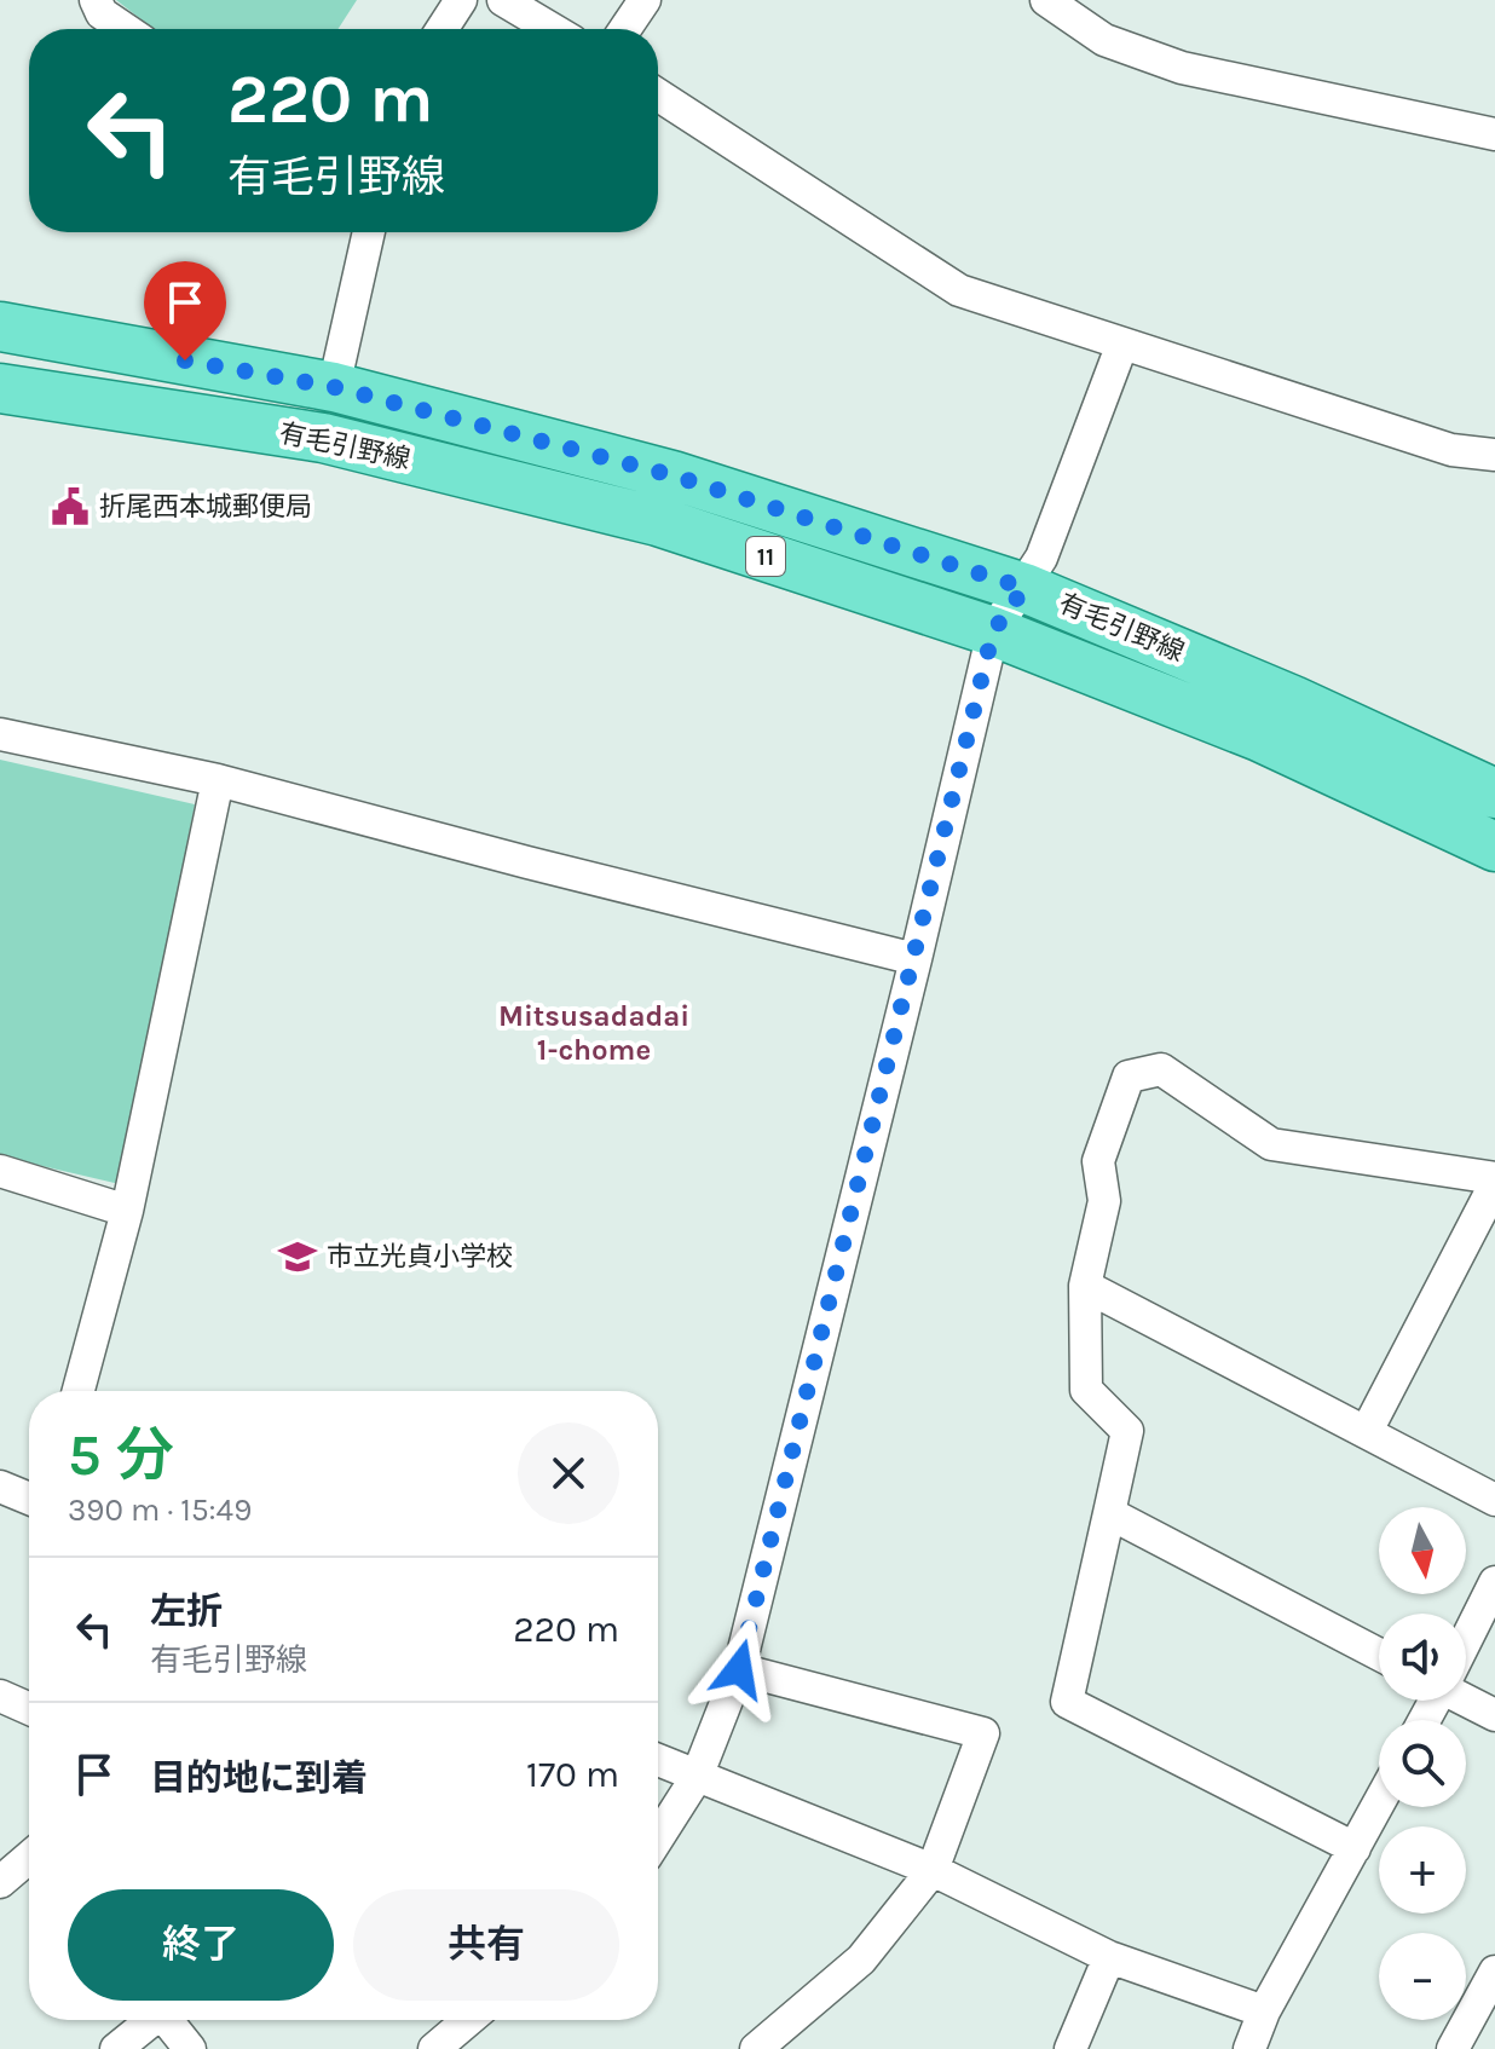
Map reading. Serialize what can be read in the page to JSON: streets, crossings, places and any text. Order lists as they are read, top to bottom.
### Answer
{
  "streets": {
    "main road": ["有毛引野線", "11"]
  },
  "districts": ["Mitsusadadai 1-chome"],
  "places": {
    "public building": ["折尾西本城郵便局"],
    "school or university": ["市立光貞小学校"]
  },
  "north": "bottom",
  "page": {
    "turn": ["220 m", "有毛引野線"],
    "heading": ["5 分", "390 m · 15:49"],
    "map_buttons": ["+", "−"],
    "list": [
      {
        "name": "左折",
        "note": "有毛引野線",
        "value": "220 m"
      },
      {
        "name": "目的地に到着",
        "value": "170 m"
      }
    ],
    "buttons": ["終了", "共有"]
  }
}
